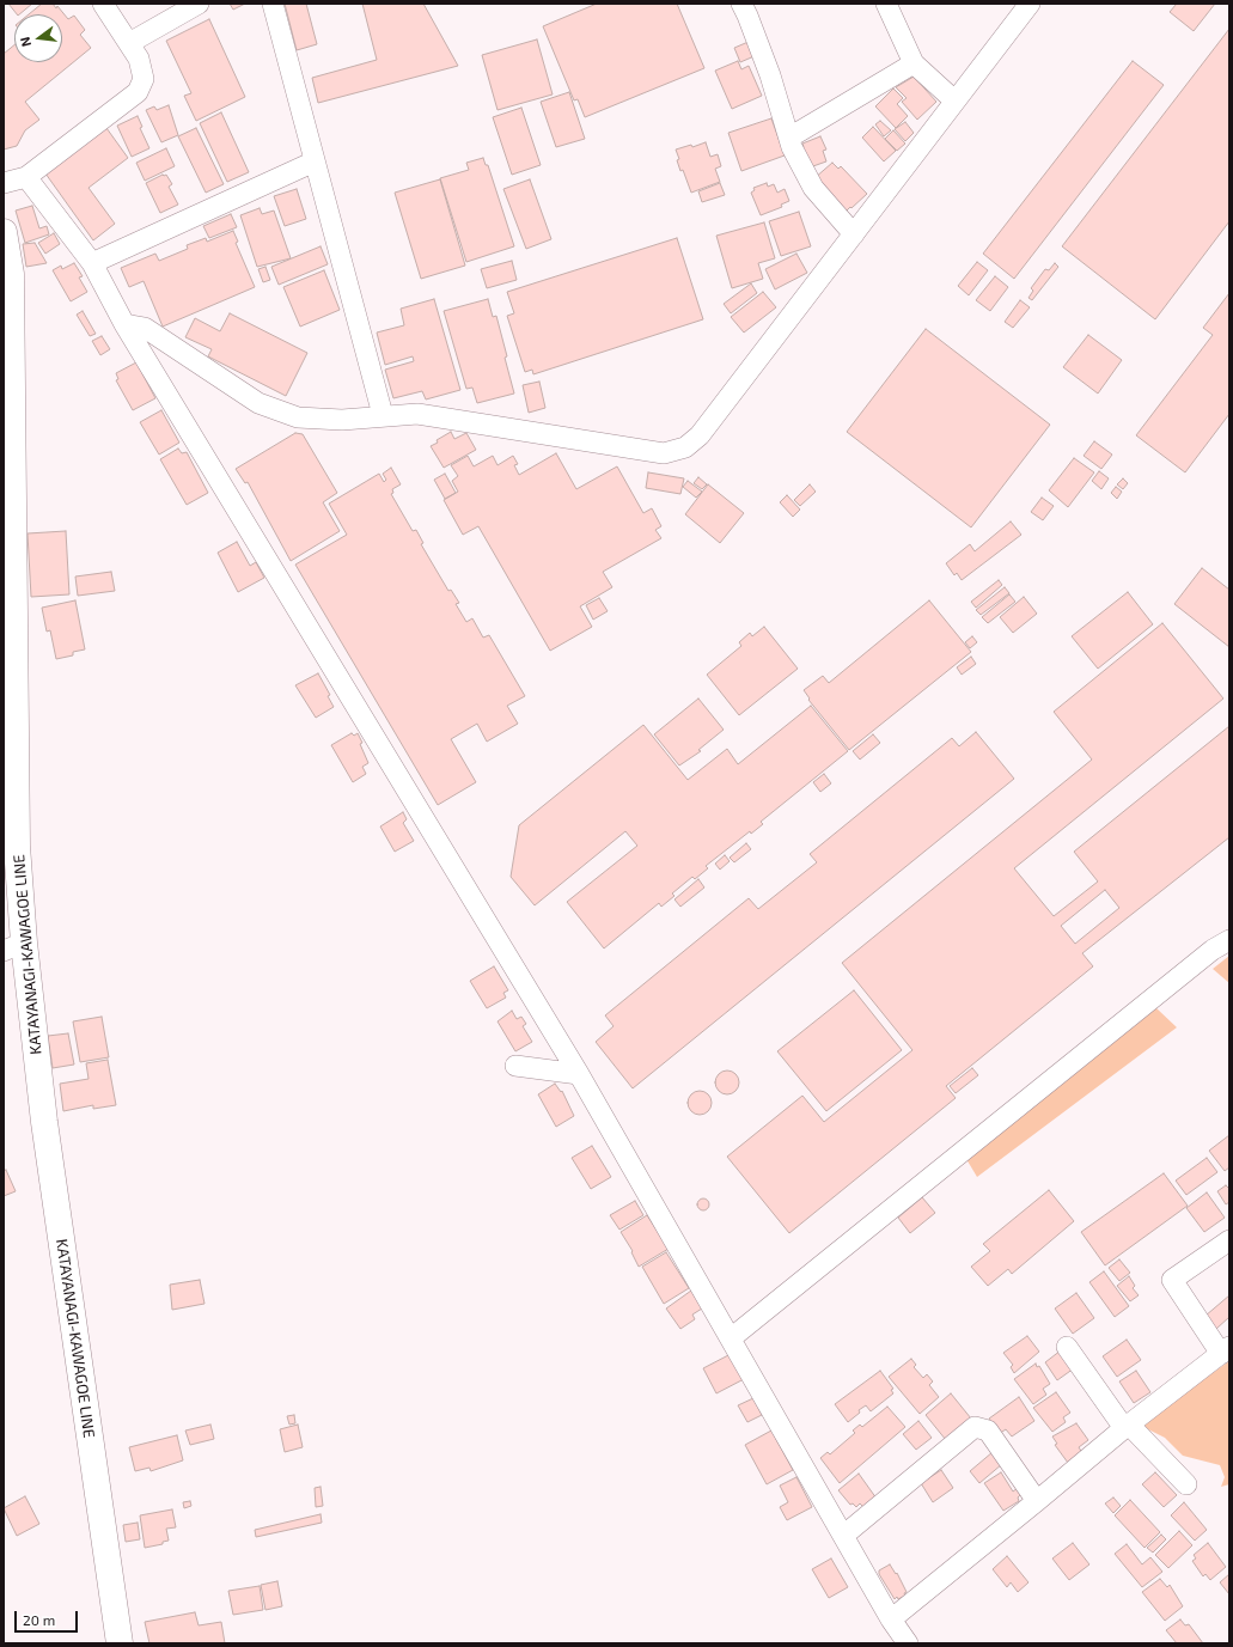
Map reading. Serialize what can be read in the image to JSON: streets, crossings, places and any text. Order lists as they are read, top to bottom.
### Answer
{
  "streets": {
    "main road": ["KATAYANAGI-KAWAGOE LINE"]
  },
  "scale_bar": "20 m",
  "north": "left"
}
